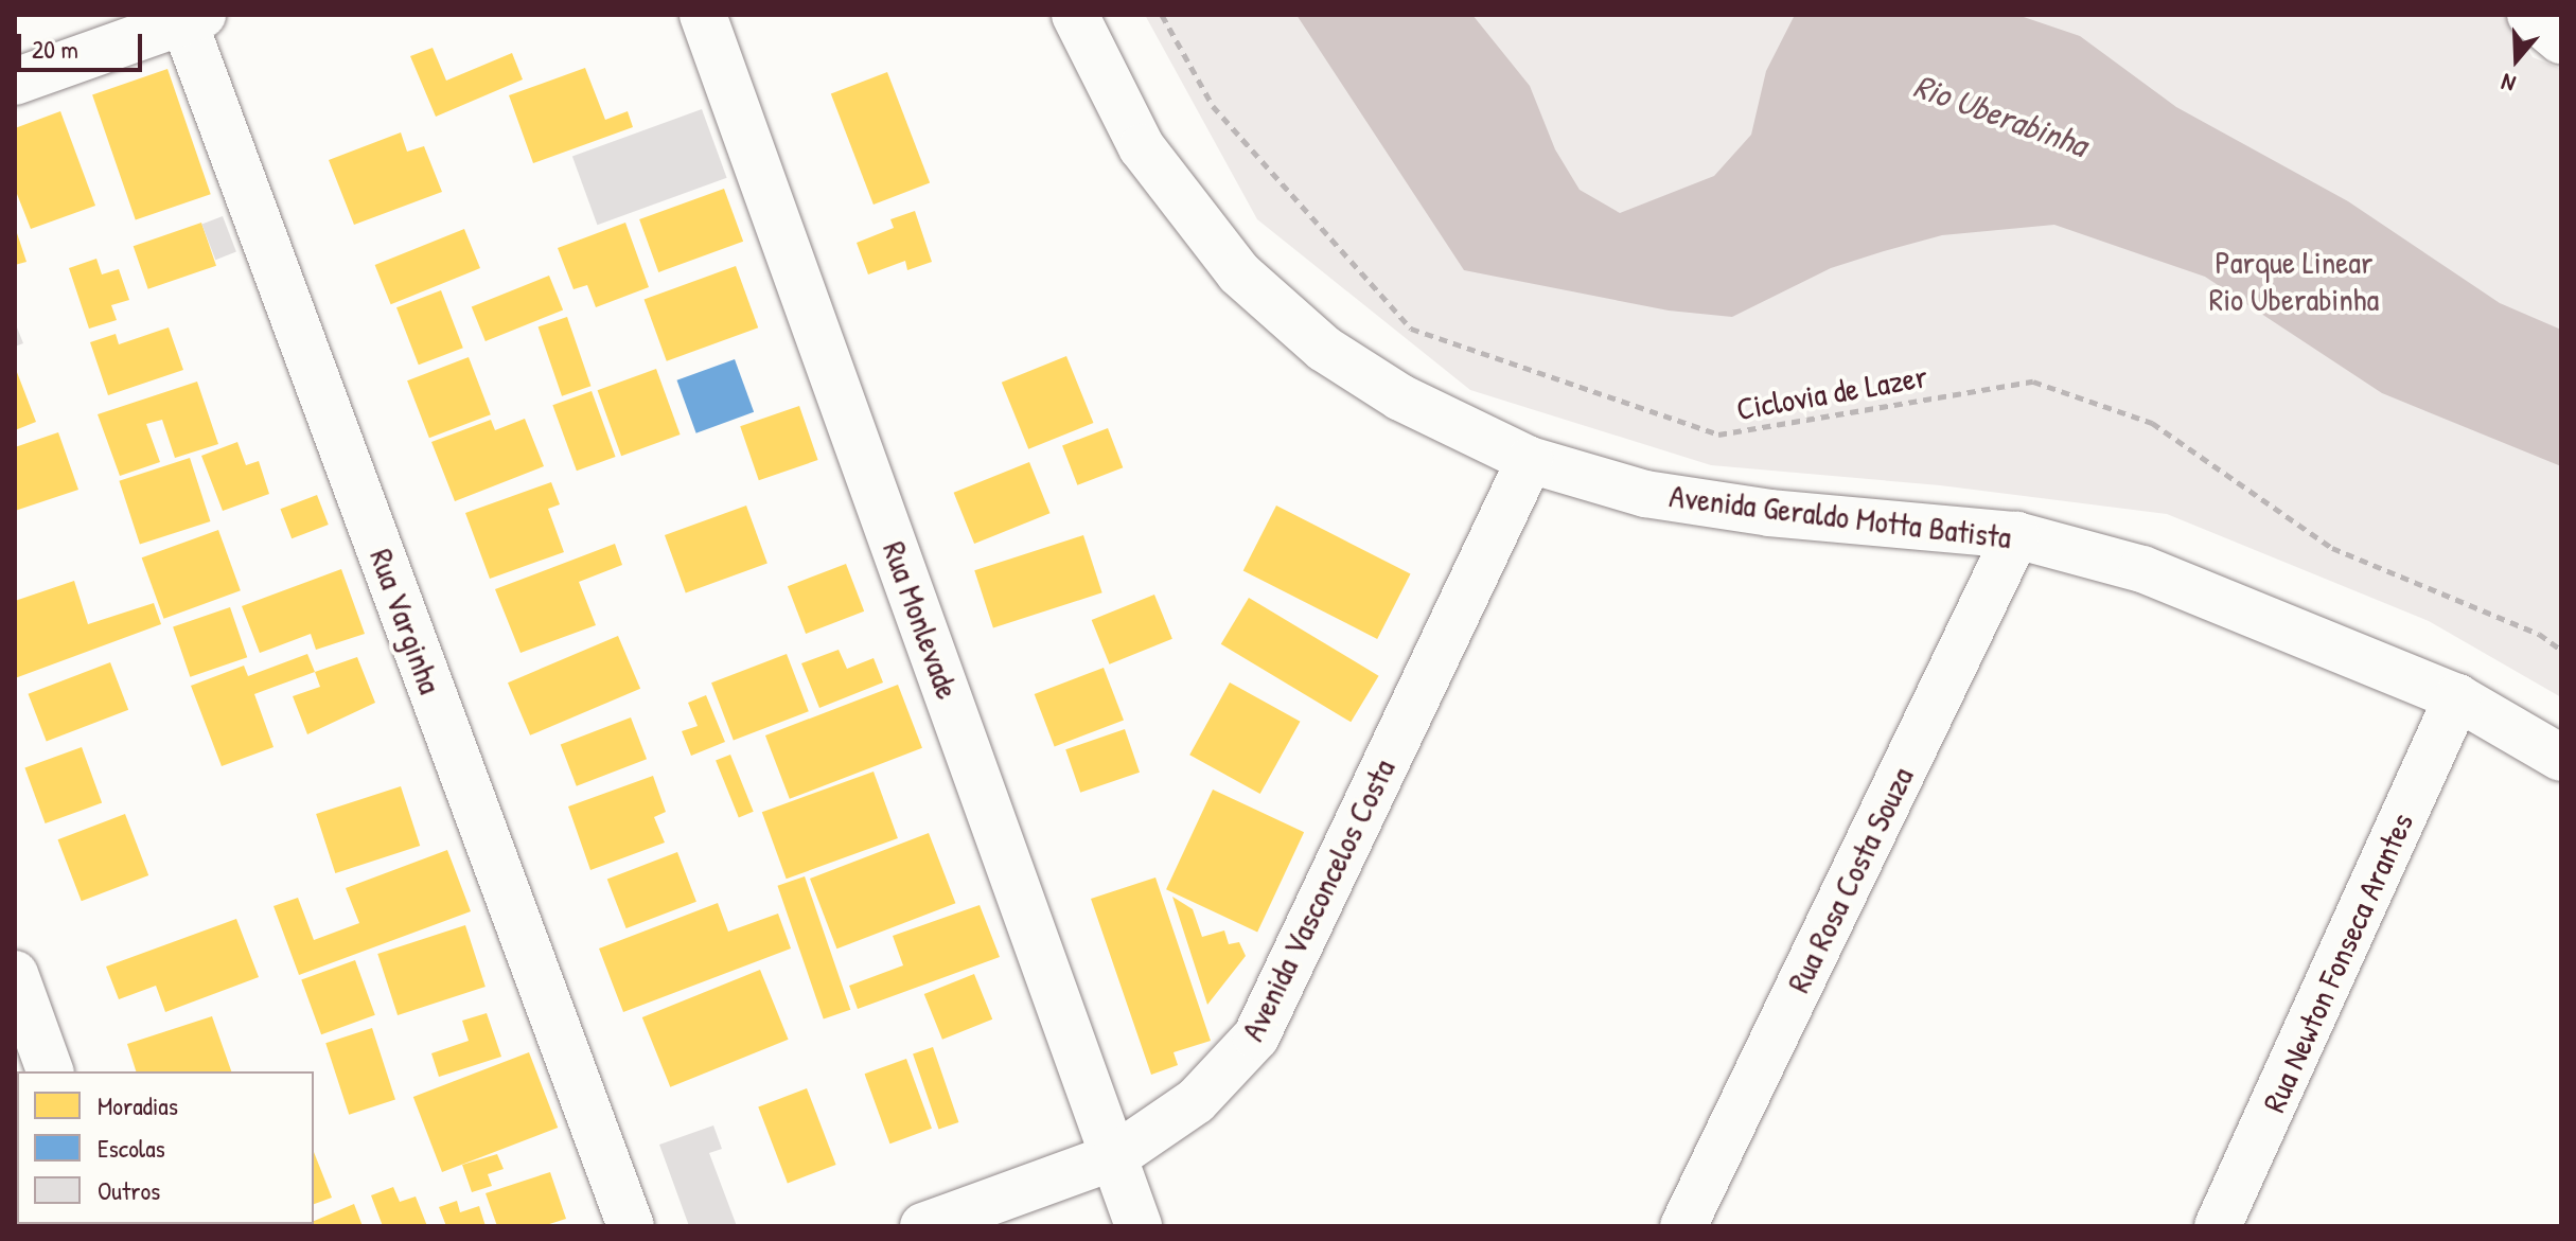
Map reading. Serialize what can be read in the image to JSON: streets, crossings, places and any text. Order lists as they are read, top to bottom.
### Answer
{
  "streets": {
    "street": [
      "Avenida Geraldo Motta Batista",
      "Rua Monlevade",
      "Rua Varginha",
      "Rua Rosa Costa Souza",
      "Avenida Vasconcelos Costa",
      "Rua Newton Fonseca Arantes"
    ],
    "path": ["Ciclovia de Lazer"]
  },
  "crossings": [
    ["Avenida Geraldo Motta Batista", "Rua Rosa Costa Souza"],
    ["Avenida Geraldo Motta Batista", "Avenida Vasconcelos Costa"],
    ["Avenida Geraldo Motta Batista", "Rua Newton Fonseca Arantes"],
    ["Rua Monlevade", "Avenida Vasconcelos Costa"]
  ],
  "water": ["Rio Uberabinha"],
  "parks": ["Parque Linear Rio Uberabinha"],
  "legend": ["Moradias", "Escolas", "Outros"],
  "scale_bar": "20 m",
  "north": "bottom"
}
